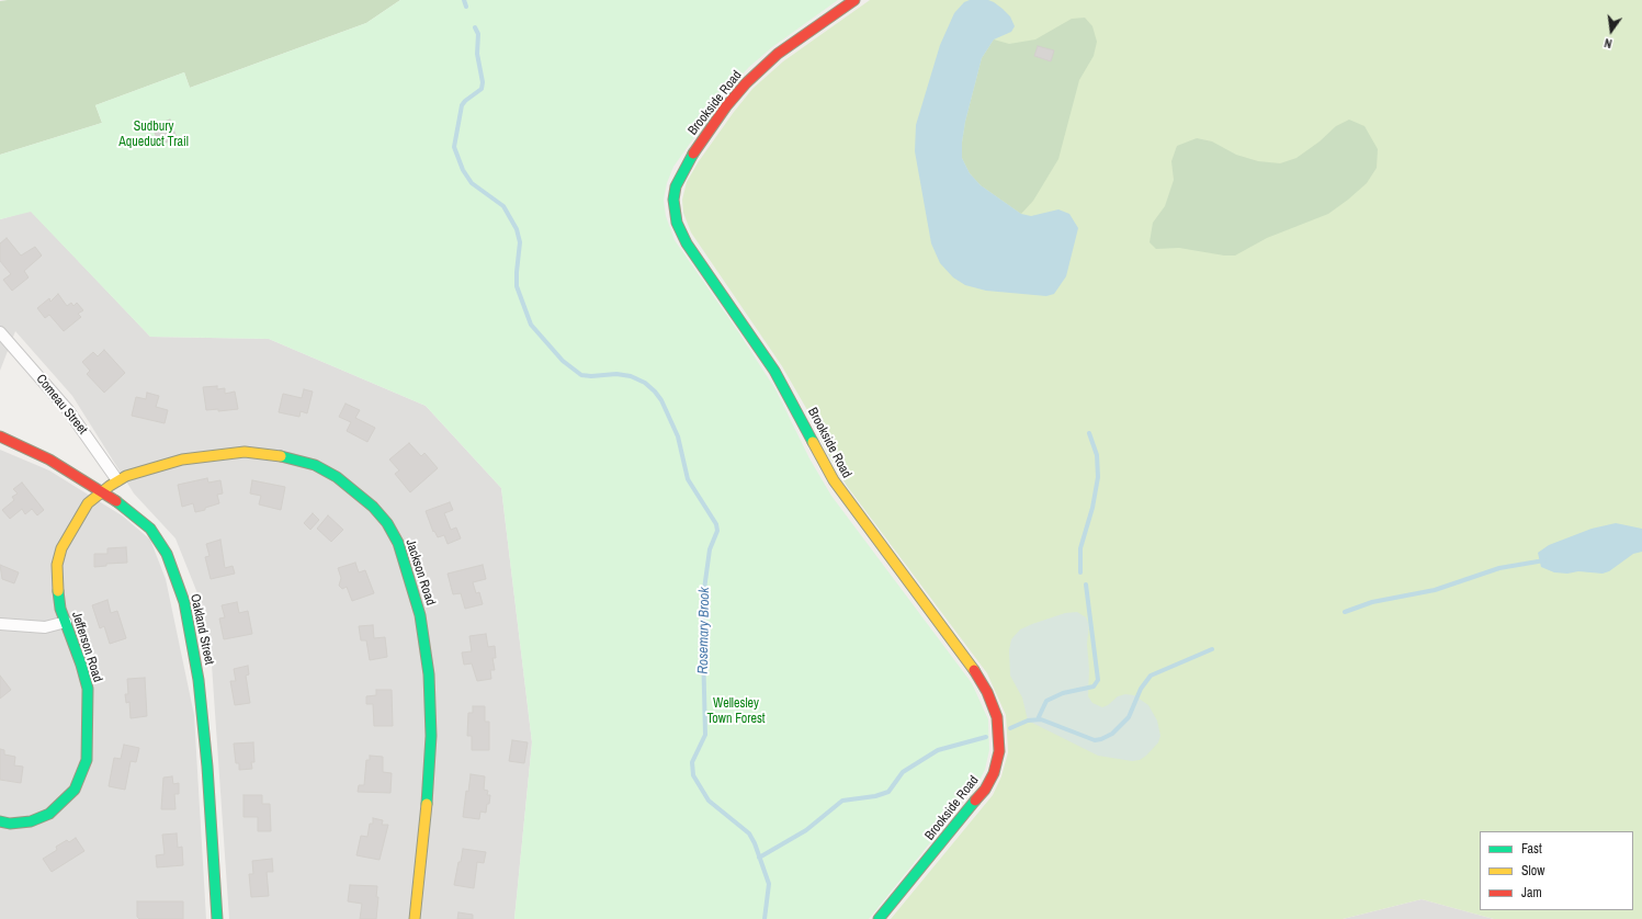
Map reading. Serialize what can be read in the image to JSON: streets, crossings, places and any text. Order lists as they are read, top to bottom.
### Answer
{
  "streets": {
    "street": [
      "Brookside Road",
      "Comeau Street",
      "Jackson Road",
      "Oakland Street",
      "Jefferson Road"
    ]
  },
  "crossings": [
    ["Comeau Street", "Jackson Road"],
    ["Jackson Road", "Oakland Street"],
    ["Jackson Road", "Jefferson Road"],
    ["Oakland Street", "Jefferson Road"]
  ],
  "water": ["Rosemary Brook"],
  "parks": ["Sudbury Aqueduct Trail", "Wellesley Town Forest"],
  "legend": ["Fast", "Slow", "Jam"],
  "north": "bottom"
}
